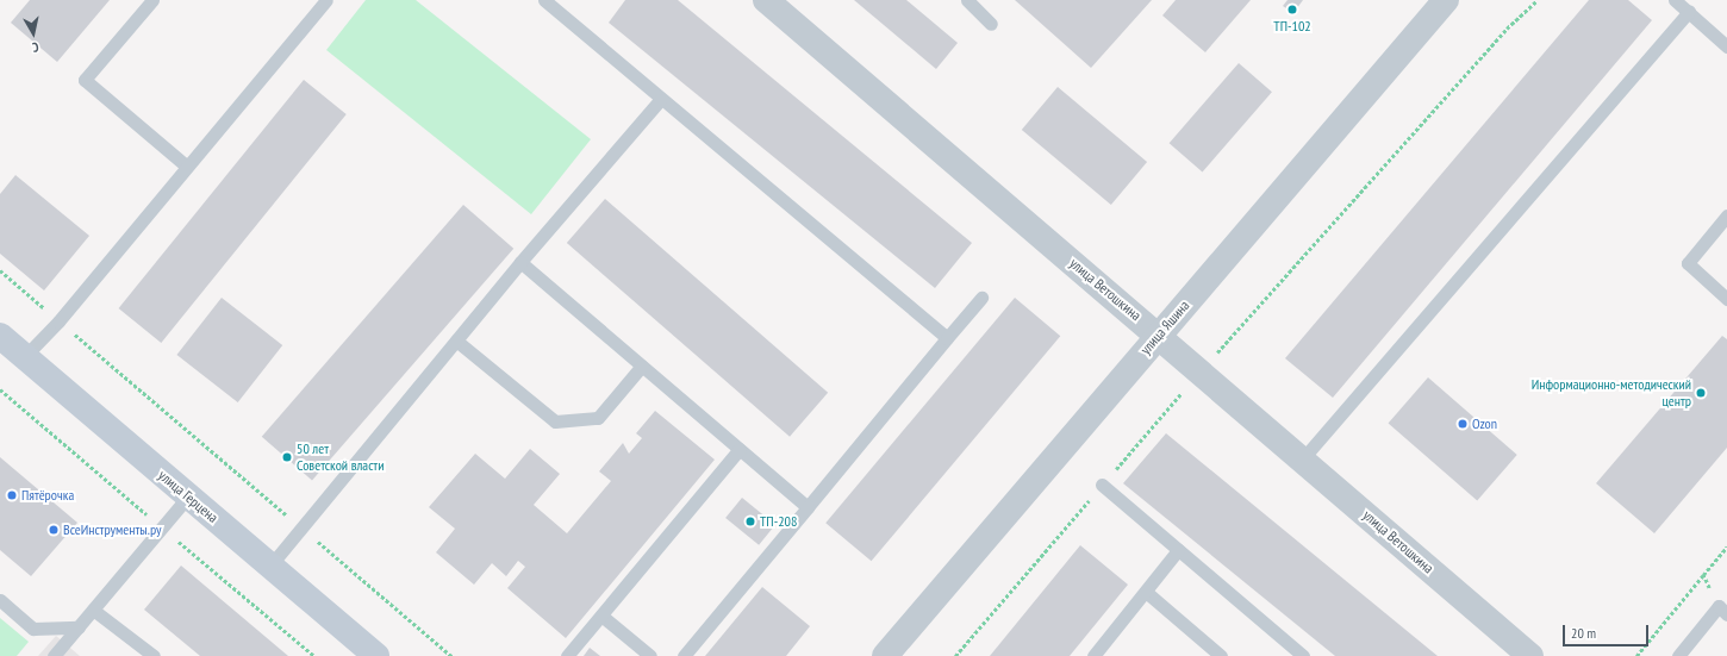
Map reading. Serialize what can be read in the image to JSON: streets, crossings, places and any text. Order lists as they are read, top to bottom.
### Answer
{
  "streets": {
    "main road": ["улица Герцена"],
    "street": ["улица Ветошкина", "улица Яшина"]
  },
  "crossings": [
    ["улица Ветошкина", "улица Яшина"]
  ],
  "places": [
    "ТП-102",
    "Информационно-методический центр",
    "Ozon",
    "50 лет Советской власти",
    "Пятёрочка",
    "ТП-208",
    "ВсеИнструменты.ру"
  ],
  "scale_bar": "20 m",
  "north": "bottom"
}
